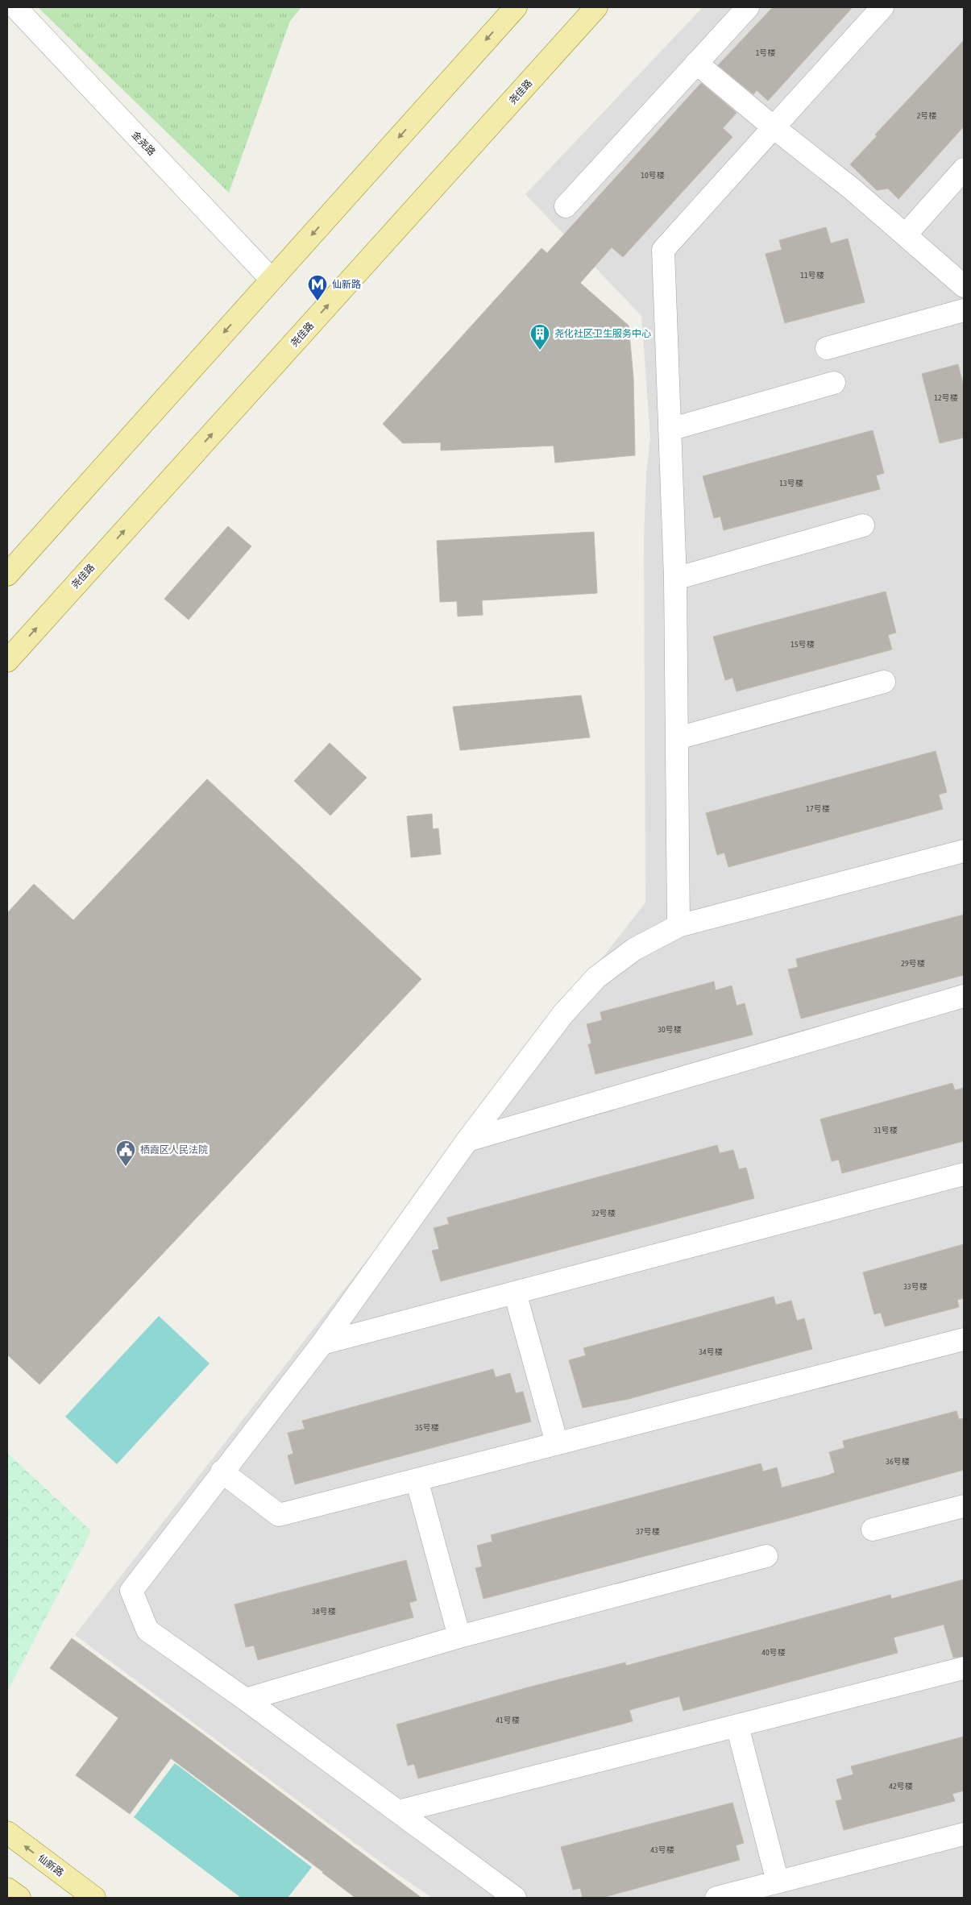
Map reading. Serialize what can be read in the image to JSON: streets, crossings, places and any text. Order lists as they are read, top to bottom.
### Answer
{
  "streets": {
    "main road": ["尧佳路", "仙新路"],
    "street": ["金尧路"]
  },
  "one_way": ["仙新路"],
  "places": {
    "metro station": ["仙新路"],
    "building": ["尧化社区卫生服务中心"],
    "public building": ["栖霞区人民法院"]
  },
  "house_numbers": [
    "1号楼",
    "2号楼",
    "10号楼",
    "11号楼",
    "12号楼",
    "13号楼",
    "15号楼",
    "17号楼",
    "29号楼",
    "30号楼",
    "31号楼",
    "32号楼",
    "33号楼",
    "34号楼",
    "35号楼",
    "36号楼",
    "37号楼",
    "38号楼",
    "40号楼",
    "41号楼",
    "42号楼",
    "43号楼"
  ]
}
